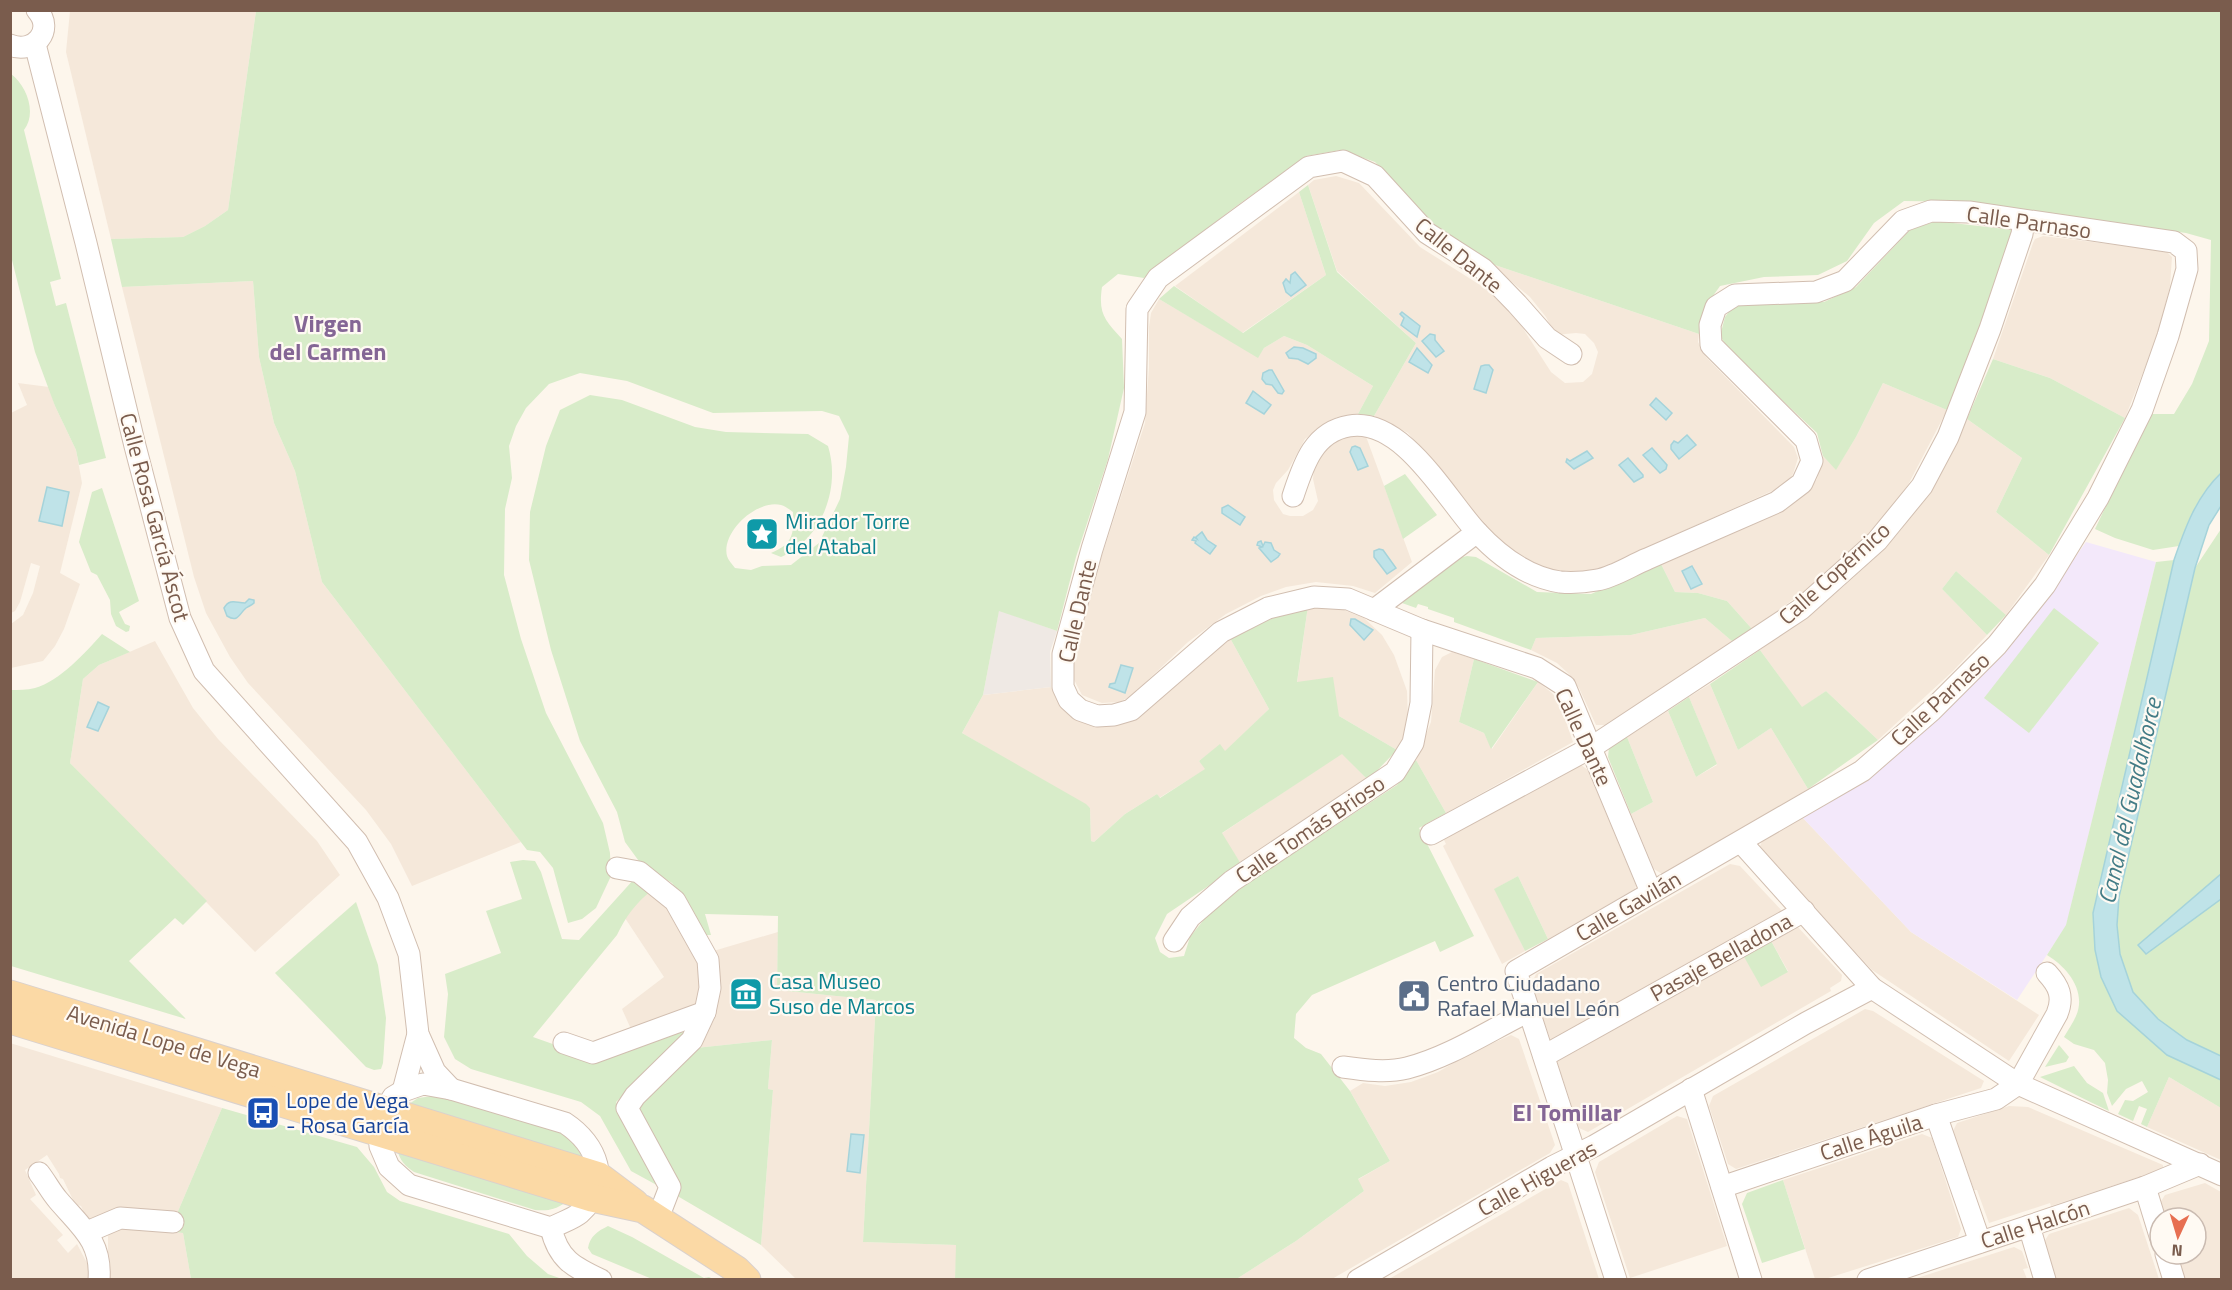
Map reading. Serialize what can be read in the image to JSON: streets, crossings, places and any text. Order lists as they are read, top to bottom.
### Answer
{
  "streets": {
    "main road": ["Avenida Lope de Vega"],
    "street": [
      "Calle Parnaso",
      "Calle Dante",
      "Calle Rosa García Áscot",
      "Calle Copérnico",
      "Calle Tomás Brioso",
      "Calle Gavilán",
      "Pasaje Belladona",
      "Calle Águila",
      "Calle Higueras",
      "Calle Halcón"
    ]
  },
  "crossings": [
    ["Calle Parnaso", "Calle Copérnico"],
    ["Calle Parnaso", "Calle Gavilán"],
    ["Calle Dante", "Calle Copérnico"],
    ["Calle Dante", "Calle Tomás Brioso"],
    ["Calle Dante", "Calle Gavilán"],
    ["Calle Rosa García Áscot", "Avenida Lope de Vega"]
  ],
  "districts": ["Virgen del Carmen", "El Tomillar"],
  "water": ["Canal del Guadalhorce"],
  "places": {
    "place": ["Mirador Torre del Atabal"],
    "museum": ["Casa Museo Suso de Marcos"],
    "public building": ["Centro Ciudadano Rafael Manuel León"],
    "bus stop": ["Lope de Vega - Rosa García"]
  },
  "north": "bottom"
}
